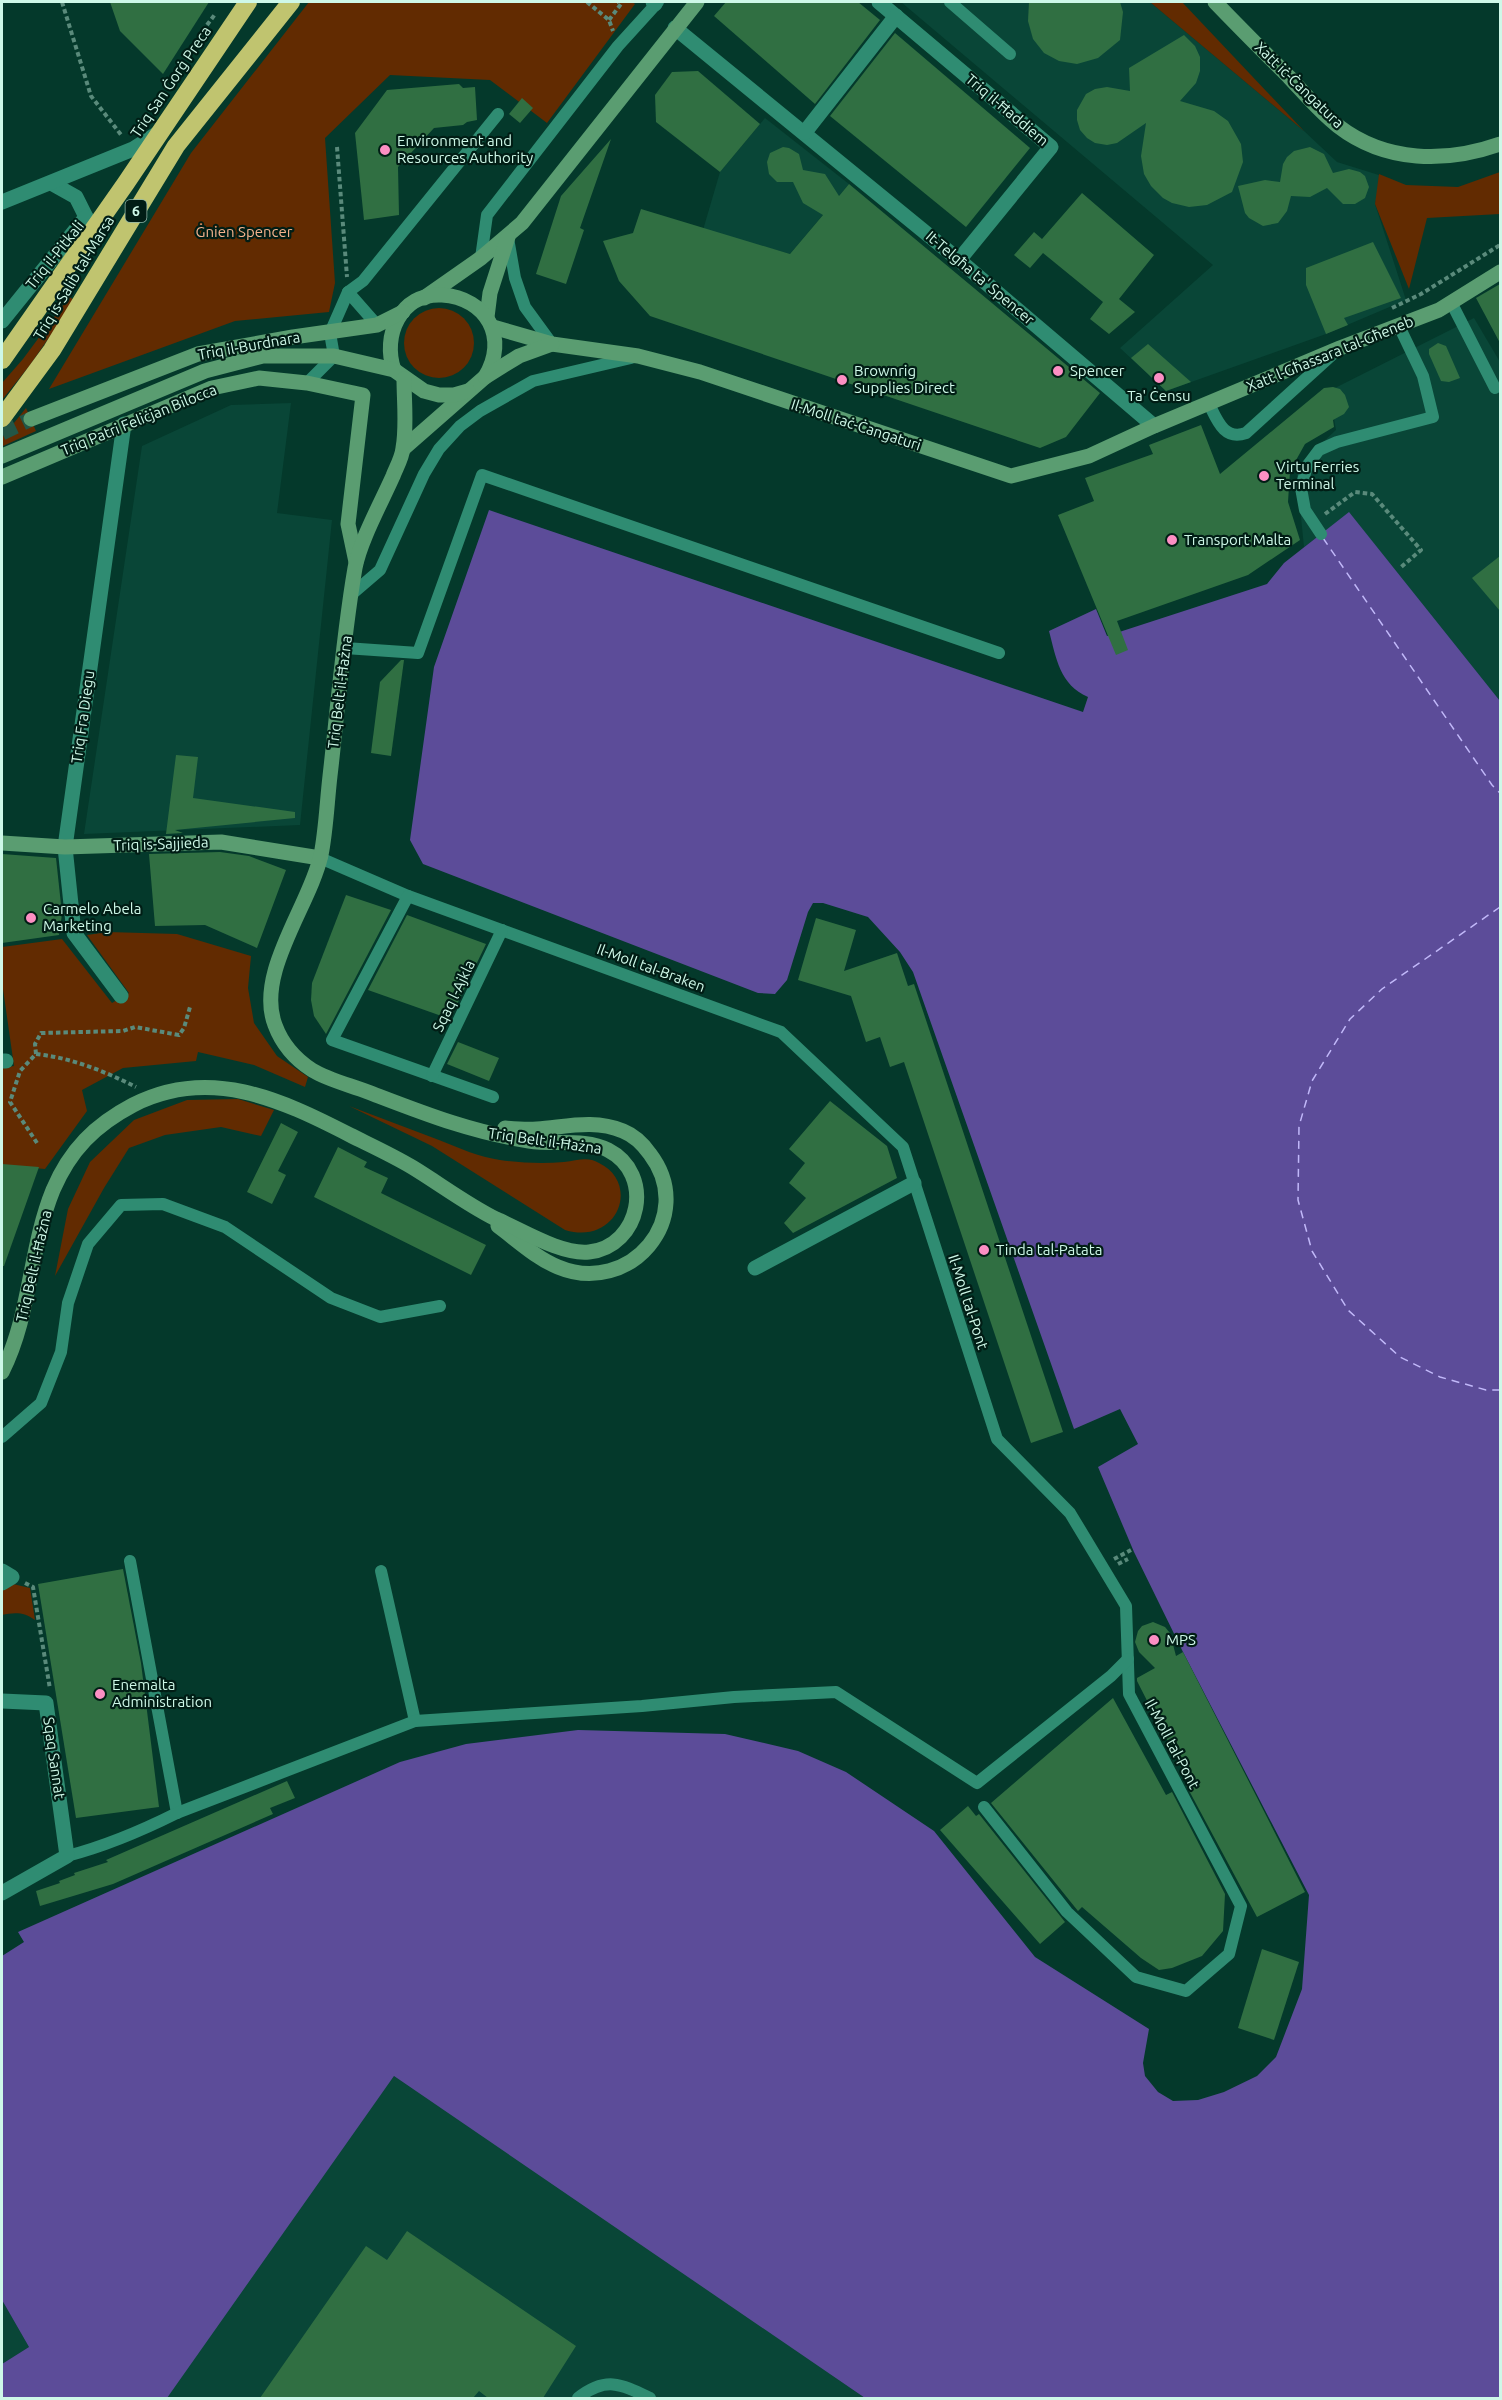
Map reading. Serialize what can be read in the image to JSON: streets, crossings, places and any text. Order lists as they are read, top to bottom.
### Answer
{
  "streets": {
    "highway": ["Triq San Ġorġ Preca", "6", "Triq is-Salib tal-Marsa"],
    "main road": [
      "Xatt iċ-Ċangatura",
      "Triq il-Burdnara",
      "Xatt l-Għassara tal-Għeneb",
      "Triq Patri Feliċjan Bilocca",
      "Il-Moll taċ-Ċangaturi",
      "Triq Belt il-Ħażna",
      "Triq is-Sajjieda"
    ],
    "street": [
      "Triq il-Ħaddiem",
      "Triq il-Pitkali",
      "It-Telgħa ta' Spencer",
      "Triq Fra Diegu",
      "Sqaq Sannat"
    ],
    "lane": ["Il-Moll tal-Braken", "Sqaq l-Ajkla", "Il-Moll tal-Pont"]
  },
  "crossings": [
    ["Triq San Ġorġ Preca", "Triq is-Salib tal-Marsa"],
    ["Triq il-Ħaddiem", "It-Telgħa ta' Spencer"],
    ["Triq il-Pitkali", "Triq is-Salib tal-Marsa"],
    ["It-Telgħa ta' Spencer", "Xatt l-Għassara tal-Għeneb"],
    ["It-Telgħa ta' Spencer", "Il-Moll taċ-Ċangaturi"],
    ["Triq il-Burdnara", "Il-Moll taċ-Ċangaturi"],
    ["Xatt l-Għassara tal-Għeneb", "Il-Moll taċ-Ċangaturi"],
    ["Triq Patri Feliċjan Bilocca", "Triq Belt il-Ħażna"],
    ["Triq Patri Feliċjan Bilocca", "Triq Fra Diegu"],
    ["Triq Belt il-Ħażna", "Triq is-Sajjieda"],
    ["Triq Belt il-Ħażna", "Il-Moll tal-Braken"],
    ["Triq Fra Diegu", "Triq is-Sajjieda"],
    ["Triq is-Sajjieda", "Il-Moll tal-Braken"],
    ["Il-Moll tal-Braken", "Sqaq l-Ajkla"],
    ["Il-Moll tal-Braken", "Il-Moll tal-Pont"]
  ],
  "parks": ["Ġnien Spencer"],
  "places": [
    "Environment and Resources Authority",
    "Spencer",
    "Ta' Ċensu",
    "Brownrig Supplies Direct",
    "Virtu Ferries Terminal",
    "Transport Malta",
    "Carmelo Abela Marketing",
    "Tinda tal-Patata",
    "MPS",
    "Enemalta Administration"
  ]
}
